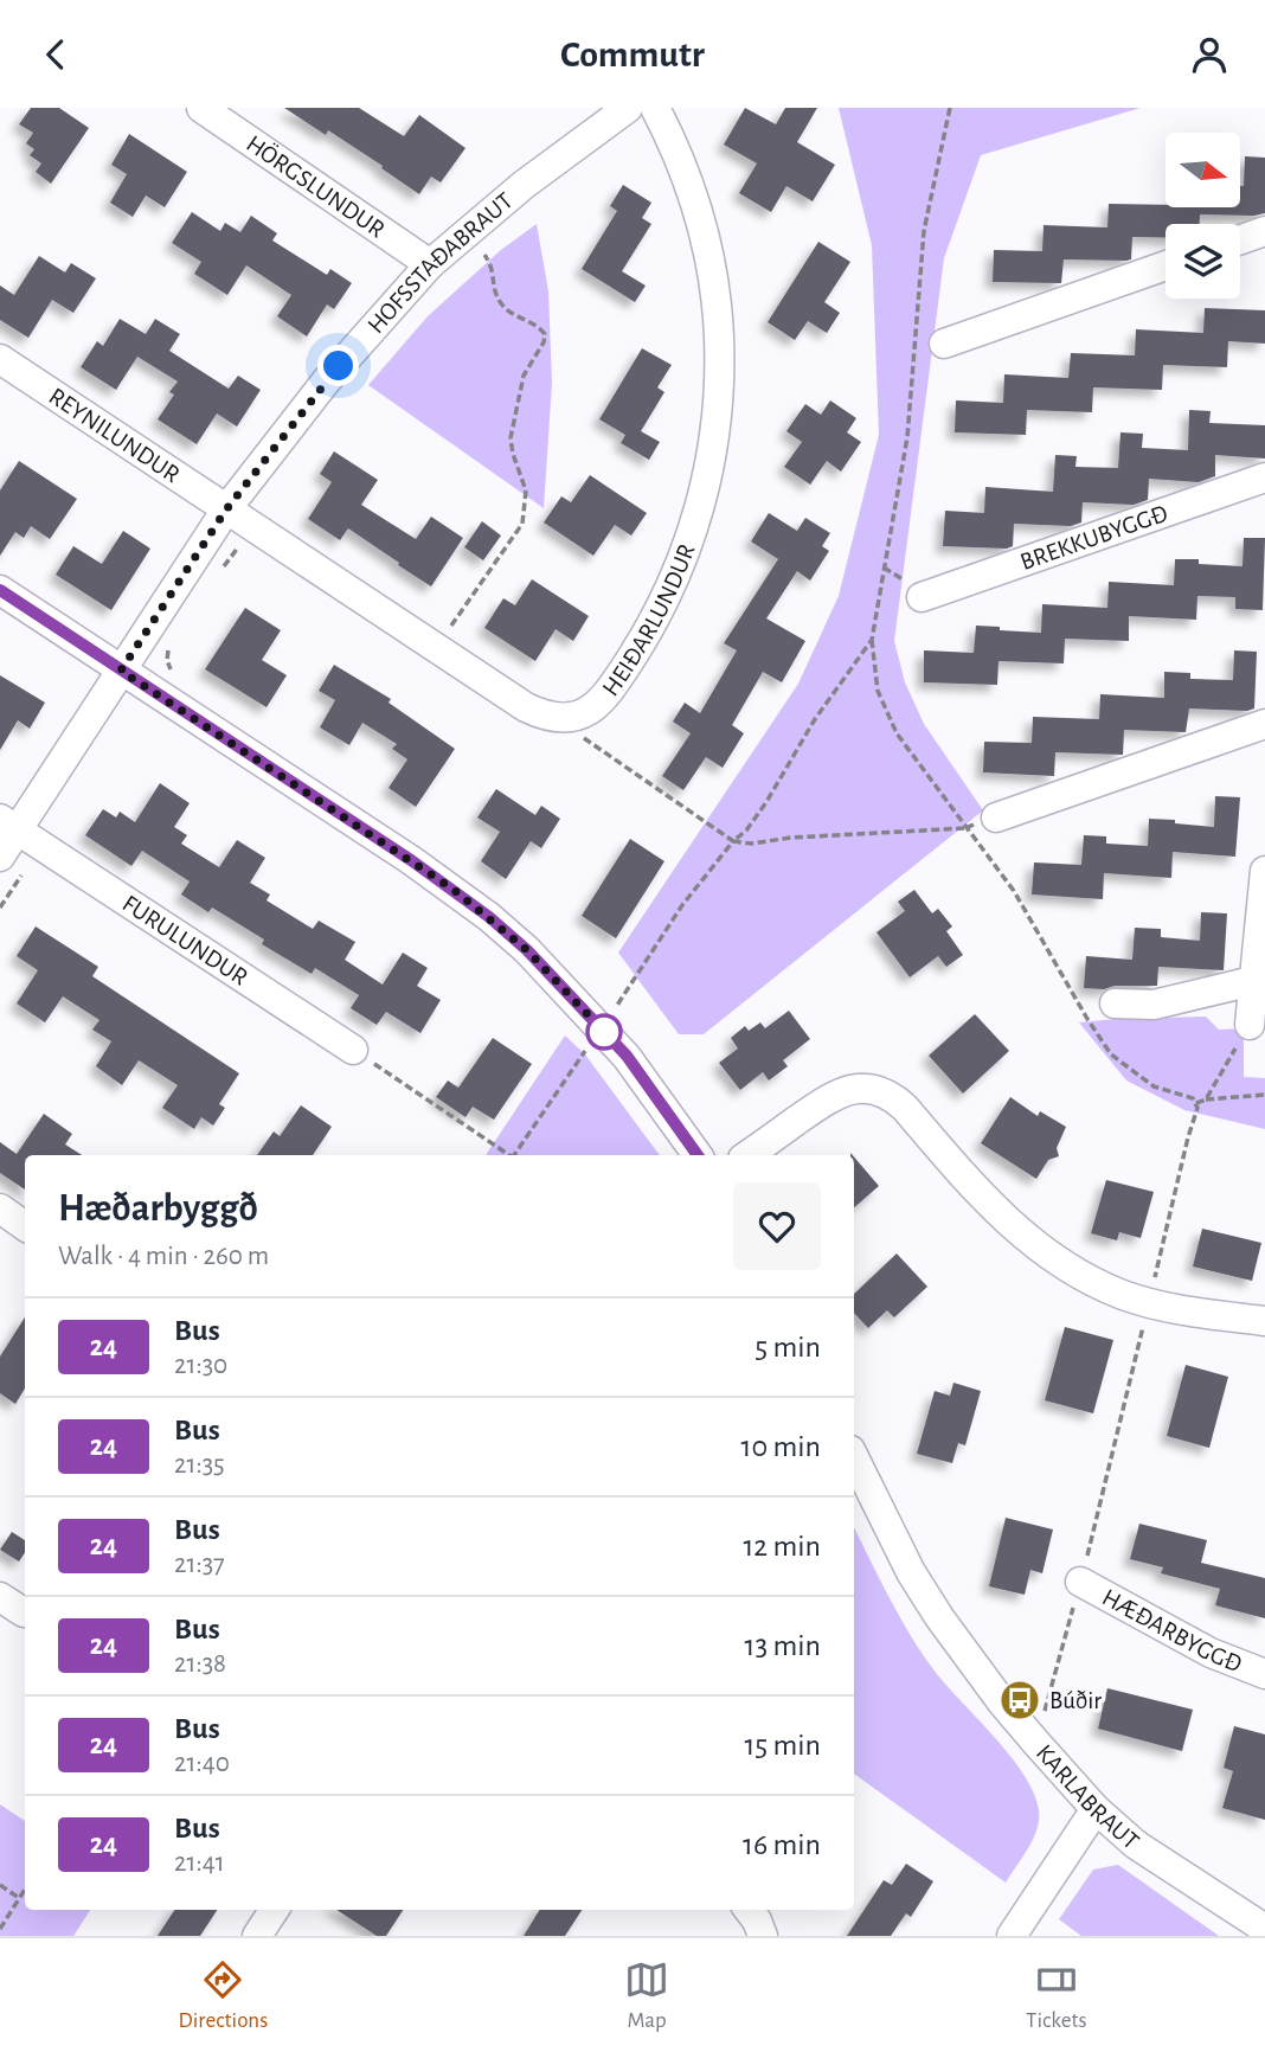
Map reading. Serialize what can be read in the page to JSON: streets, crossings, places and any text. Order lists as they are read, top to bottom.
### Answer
{
  "streets": {
    "street": [
      "HÖRGSLUNDUR",
      "HOFSSTAÐABRAUT",
      "REYNILUNDUR",
      "BREKKUBYGGÐ",
      "HEIÐARLUNDUR",
      "FURULUNDUR",
      "HÆÐARBYGGÐ",
      "KARLABRAUT"
    ]
  },
  "crossings": [
    ["HÖRGSLUNDUR", "HOFSSTAÐABRAUT"],
    ["HOFSSTAÐABRAUT", "REYNILUNDUR"],
    ["HOFSSTAÐABRAUT", "FURULUNDUR"]
  ],
  "places": {
    "bus stop": ["Búðir"]
  },
  "lines": ["bus line 24"],
  "north": "right",
  "page": {
    "header": "Commutr",
    "heading": ["Hæðarbyggð", "Walk · 4 min · 260 m"],
    "list": [
      {
        "mark": "24",
        "name": "Bus",
        "note": "21:30",
        "value": "5 min"
      },
      {
        "mark": "24",
        "name": "Bus",
        "note": "21:35",
        "value": "10 min"
      },
      {
        "mark": "24",
        "name": "Bus",
        "note": "21:37",
        "value": "12 min"
      },
      {
        "mark": "24",
        "name": "Bus",
        "note": "21:38",
        "value": "13 min"
      },
      {
        "mark": "24",
        "name": "Bus",
        "note": "21:40",
        "value": "15 min"
      },
      {
        "mark": "24",
        "name": "Bus",
        "note": "21:41",
        "value": "16 min"
      }
    ],
    "tabs": ["Directions", "Map", "Tickets"]
  }
}
